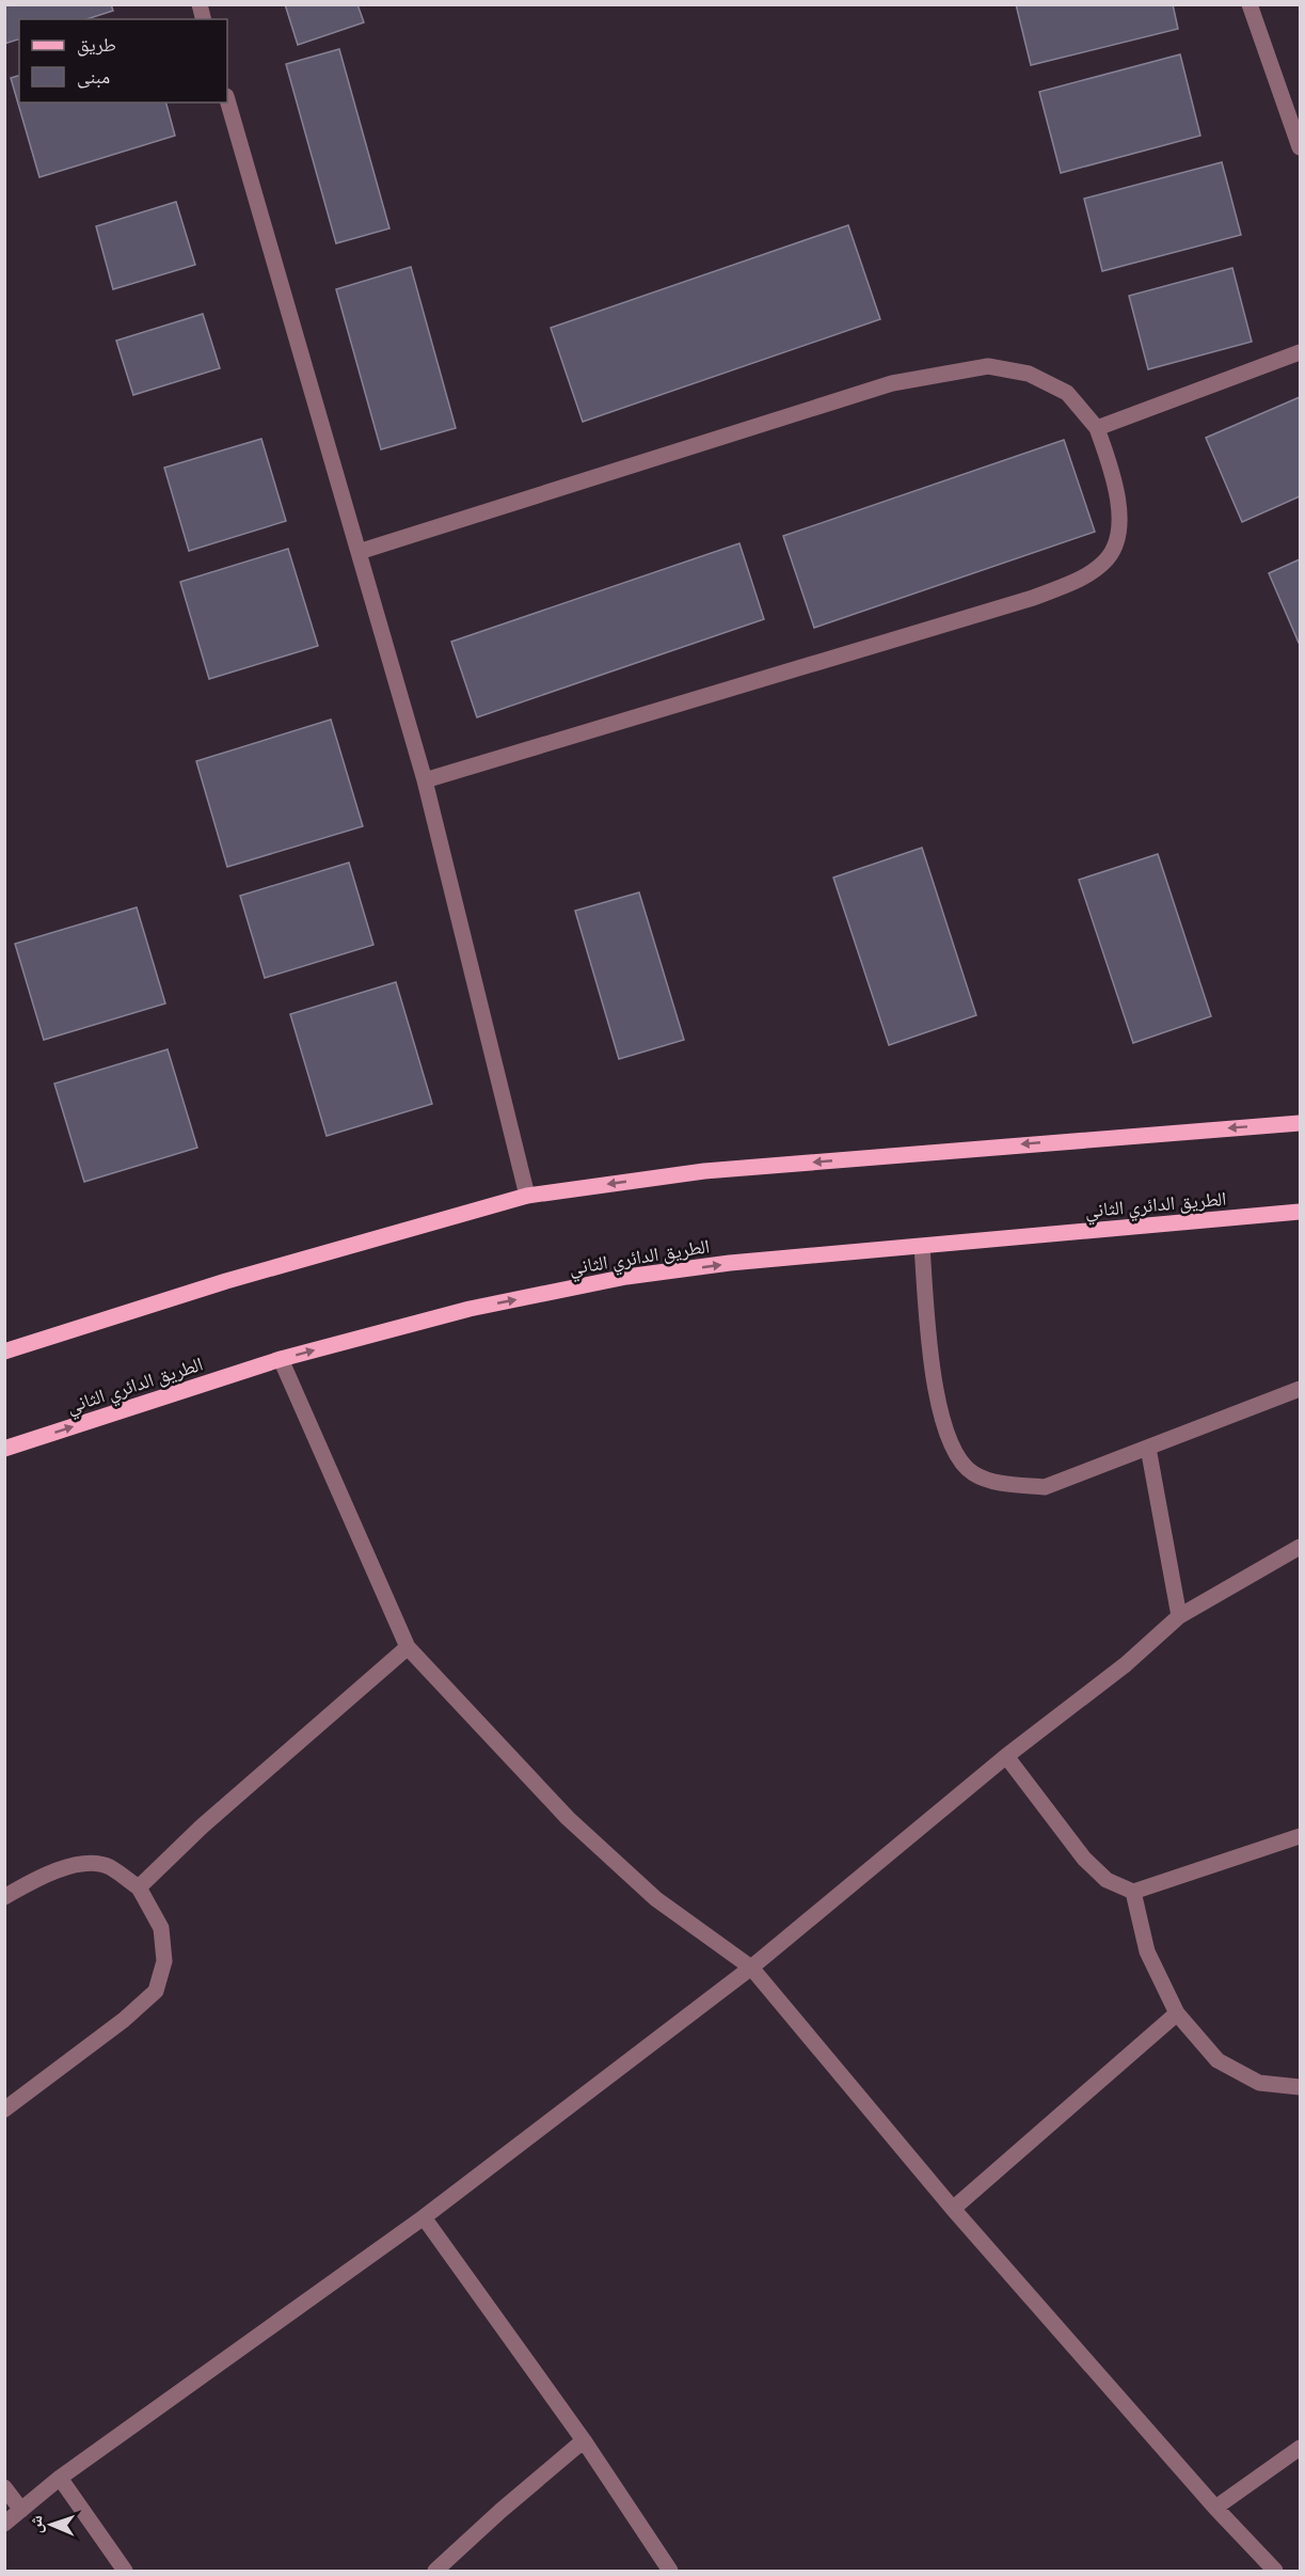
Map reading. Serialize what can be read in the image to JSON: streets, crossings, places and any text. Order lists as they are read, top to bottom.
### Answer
{
  "streets": {
    "main road": ["الطريق الدائري الثاني"]
  },
  "legend": ["طريق", "مبنى"],
  "north": "left"
}
